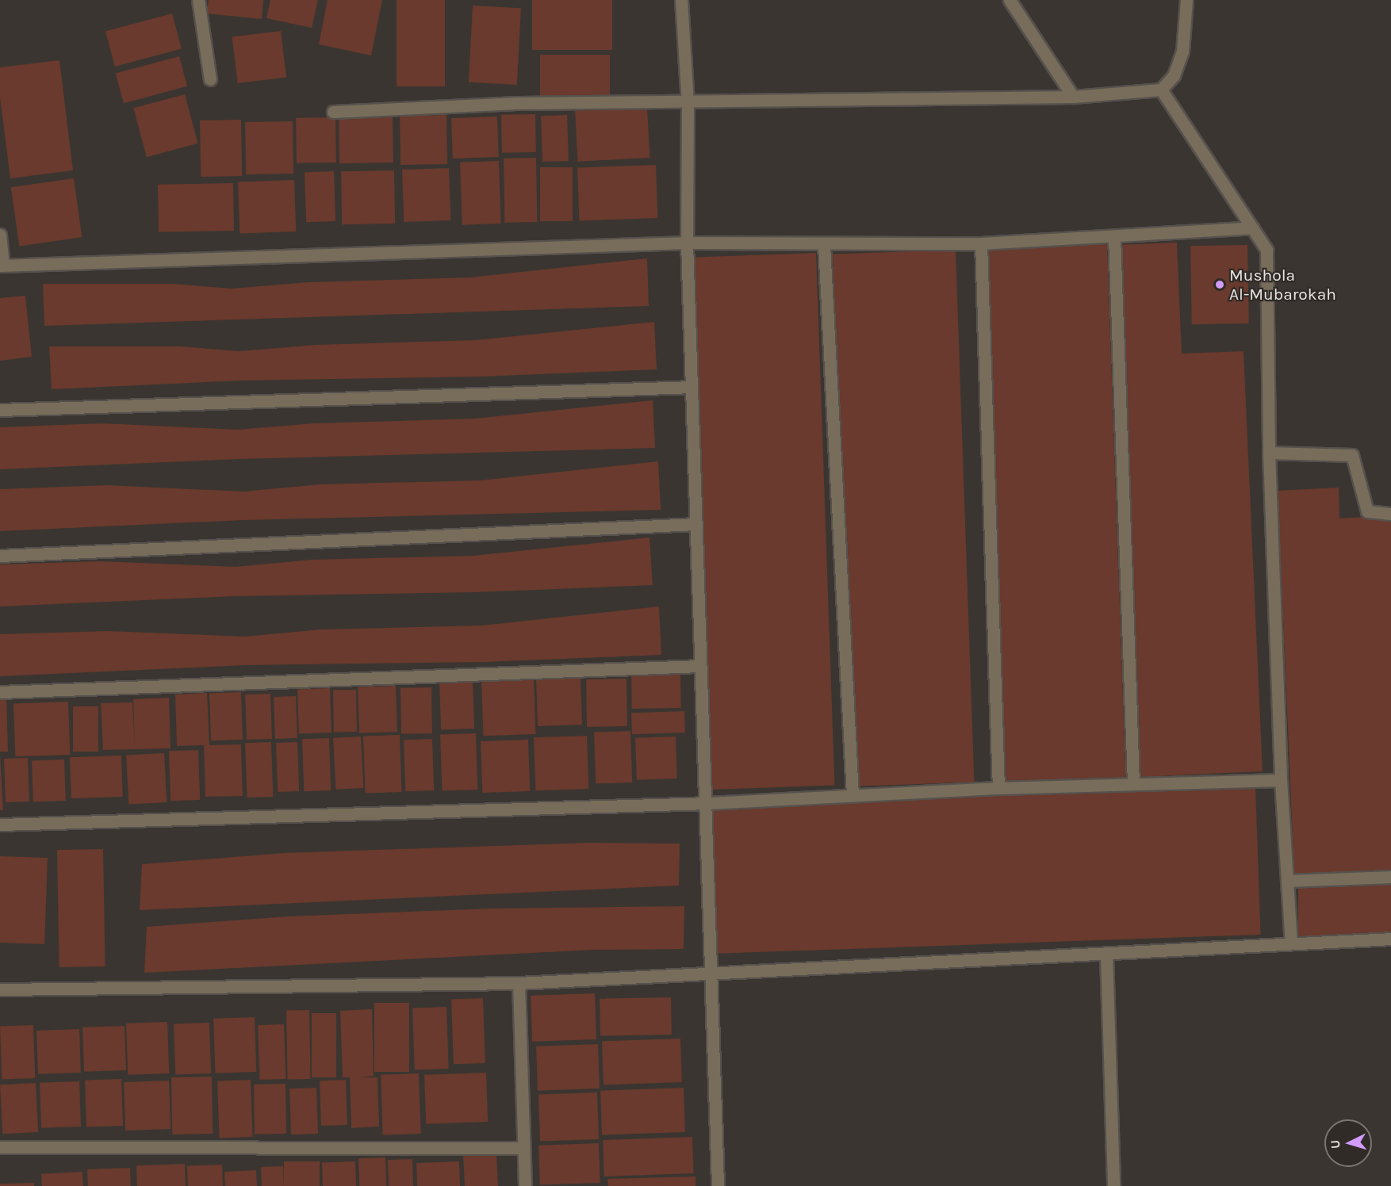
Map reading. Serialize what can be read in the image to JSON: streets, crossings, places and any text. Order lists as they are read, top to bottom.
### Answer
{
  "places": ["Mushola Al-Mubarokah"],
  "north": "left"
}
